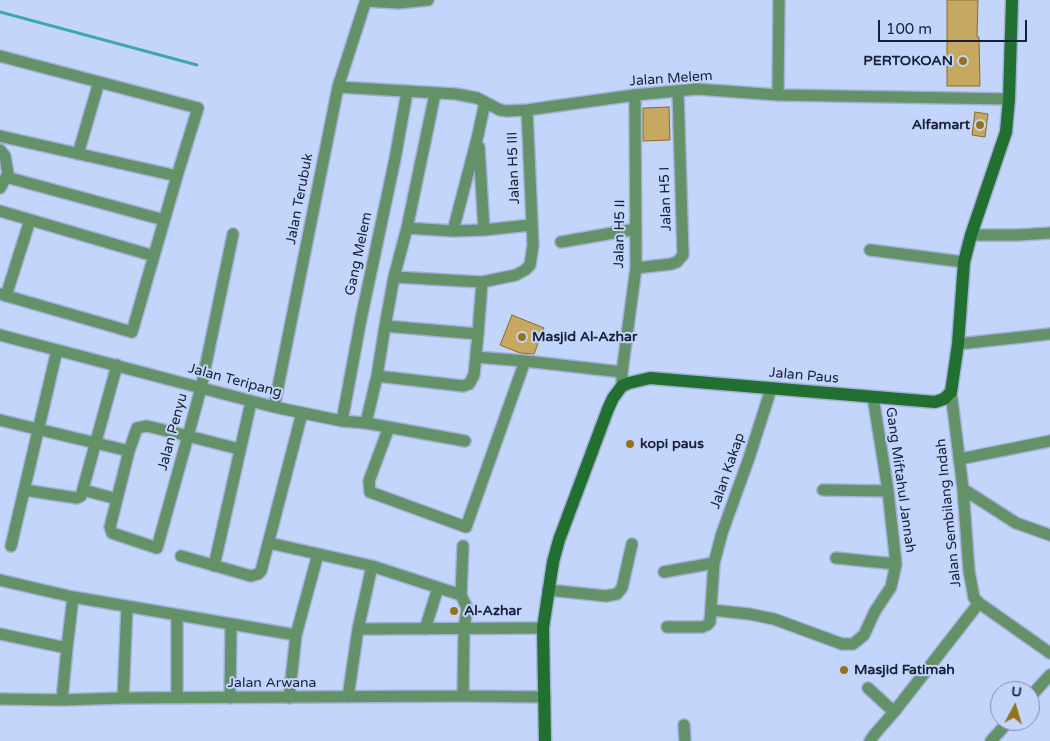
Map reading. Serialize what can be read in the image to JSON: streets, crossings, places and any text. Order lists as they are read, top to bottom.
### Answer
{
  "streets": {
    "main road": ["Jalan Paus"],
    "street": [
      "Jalan Melem",
      "Jalan H5 III",
      "Jalan Terubuk",
      "Jalan H5 I",
      "Jalan H5 II",
      "Gang Melem",
      "Jalan Teripang",
      "Jalan Penyu",
      "Jalan Kakap",
      "Gang Miftahul Jannah",
      "Jalan Sembilang Indah",
      "Jalan Arwana"
    ]
  },
  "crossings": [
    ["Jalan Melem", "Jalan H5 III"],
    ["Jalan Melem", "Jalan Terubuk"],
    ["Jalan Melem", "Jalan H5 I"],
    ["Jalan Melem", "Jalan H5 II"],
    ["Jalan Melem", "Gang Melem"],
    ["Jalan Terubuk", "Jalan Teripang"],
    ["Jalan H5 I", "Jalan H5 II"],
    ["Jalan H5 II", "Jalan Paus"],
    ["Gang Melem", "Jalan Teripang"],
    ["Jalan Paus", "Jalan Kakap"],
    ["Jalan Paus", "Gang Miftahul Jannah"],
    ["Jalan Paus", "Jalan Sembilang Indah"],
    ["Jalan Teripang", "Jalan Penyu"],
    ["Jalan Kakap", "Gang Miftahul Jannah"]
  ],
  "places": [
    "PERTOKOAN",
    "Alfamart",
    "Masjid Al-Azhar",
    "kopi paus",
    "Al-Azhar",
    "Masjid Fatimah"
  ],
  "scale_bar": "100 m",
  "north": "top"
}
